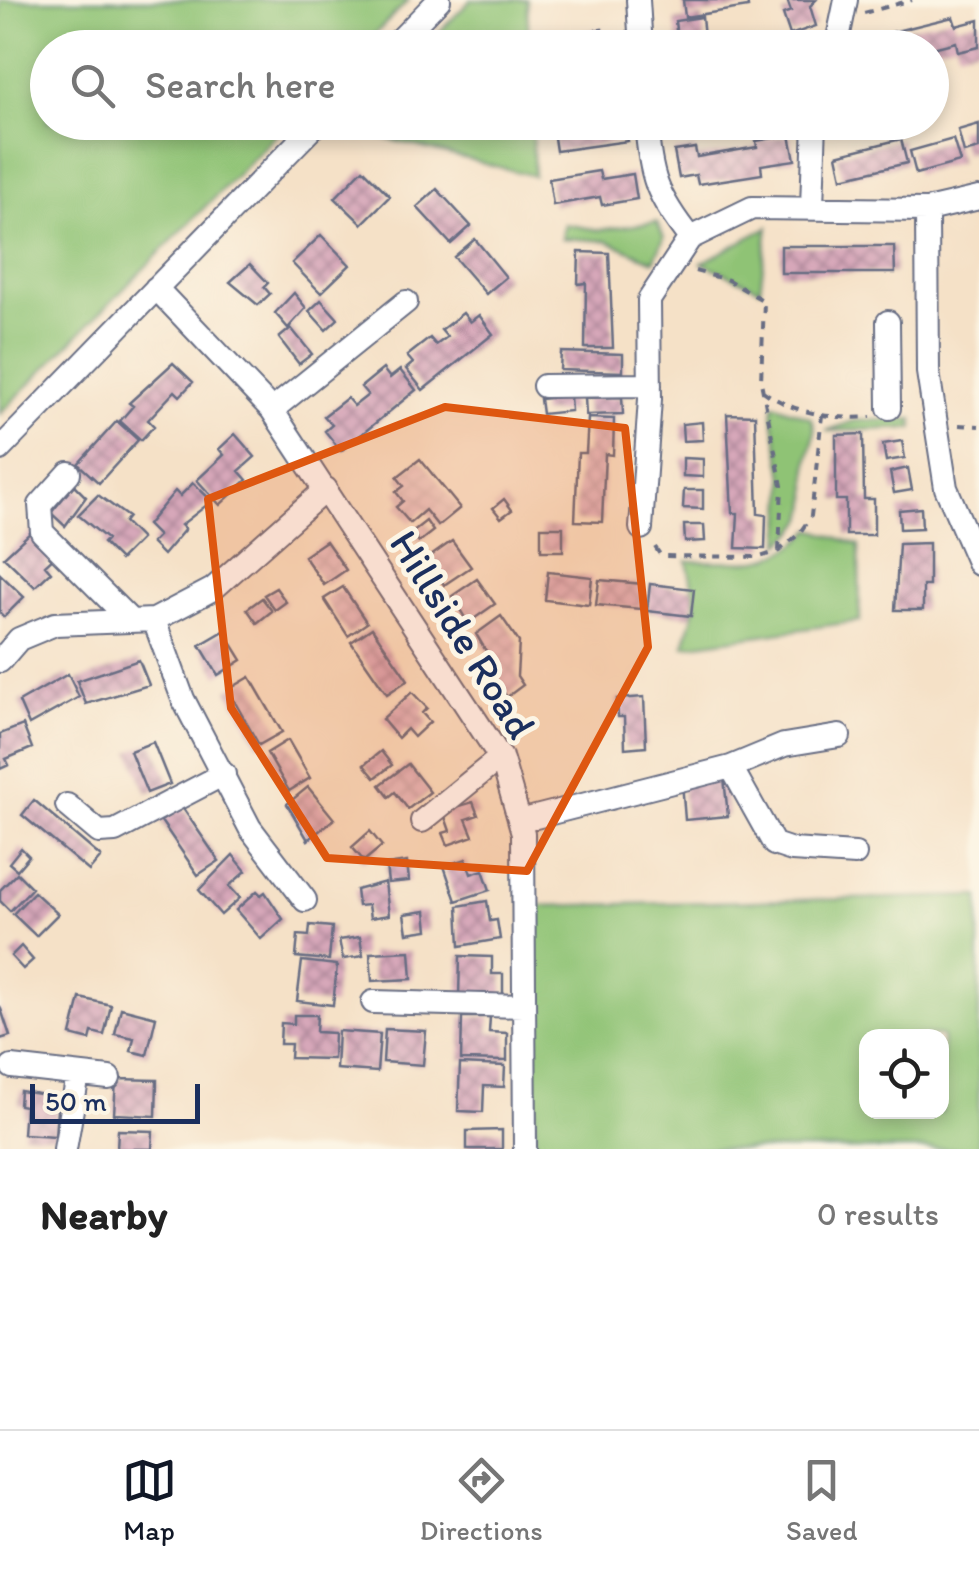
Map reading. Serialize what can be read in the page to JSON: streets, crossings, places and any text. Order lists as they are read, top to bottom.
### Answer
{
  "streets": {
    "street": ["Hillside Road"]
  },
  "scale_bar": "50 m",
  "page": {
    "search": "Search here",
    "scale": "50 m",
    "heading": ["Nearby", "0 results"],
    "nav": ["Map", "Directions", "Saved"]
  }
}
